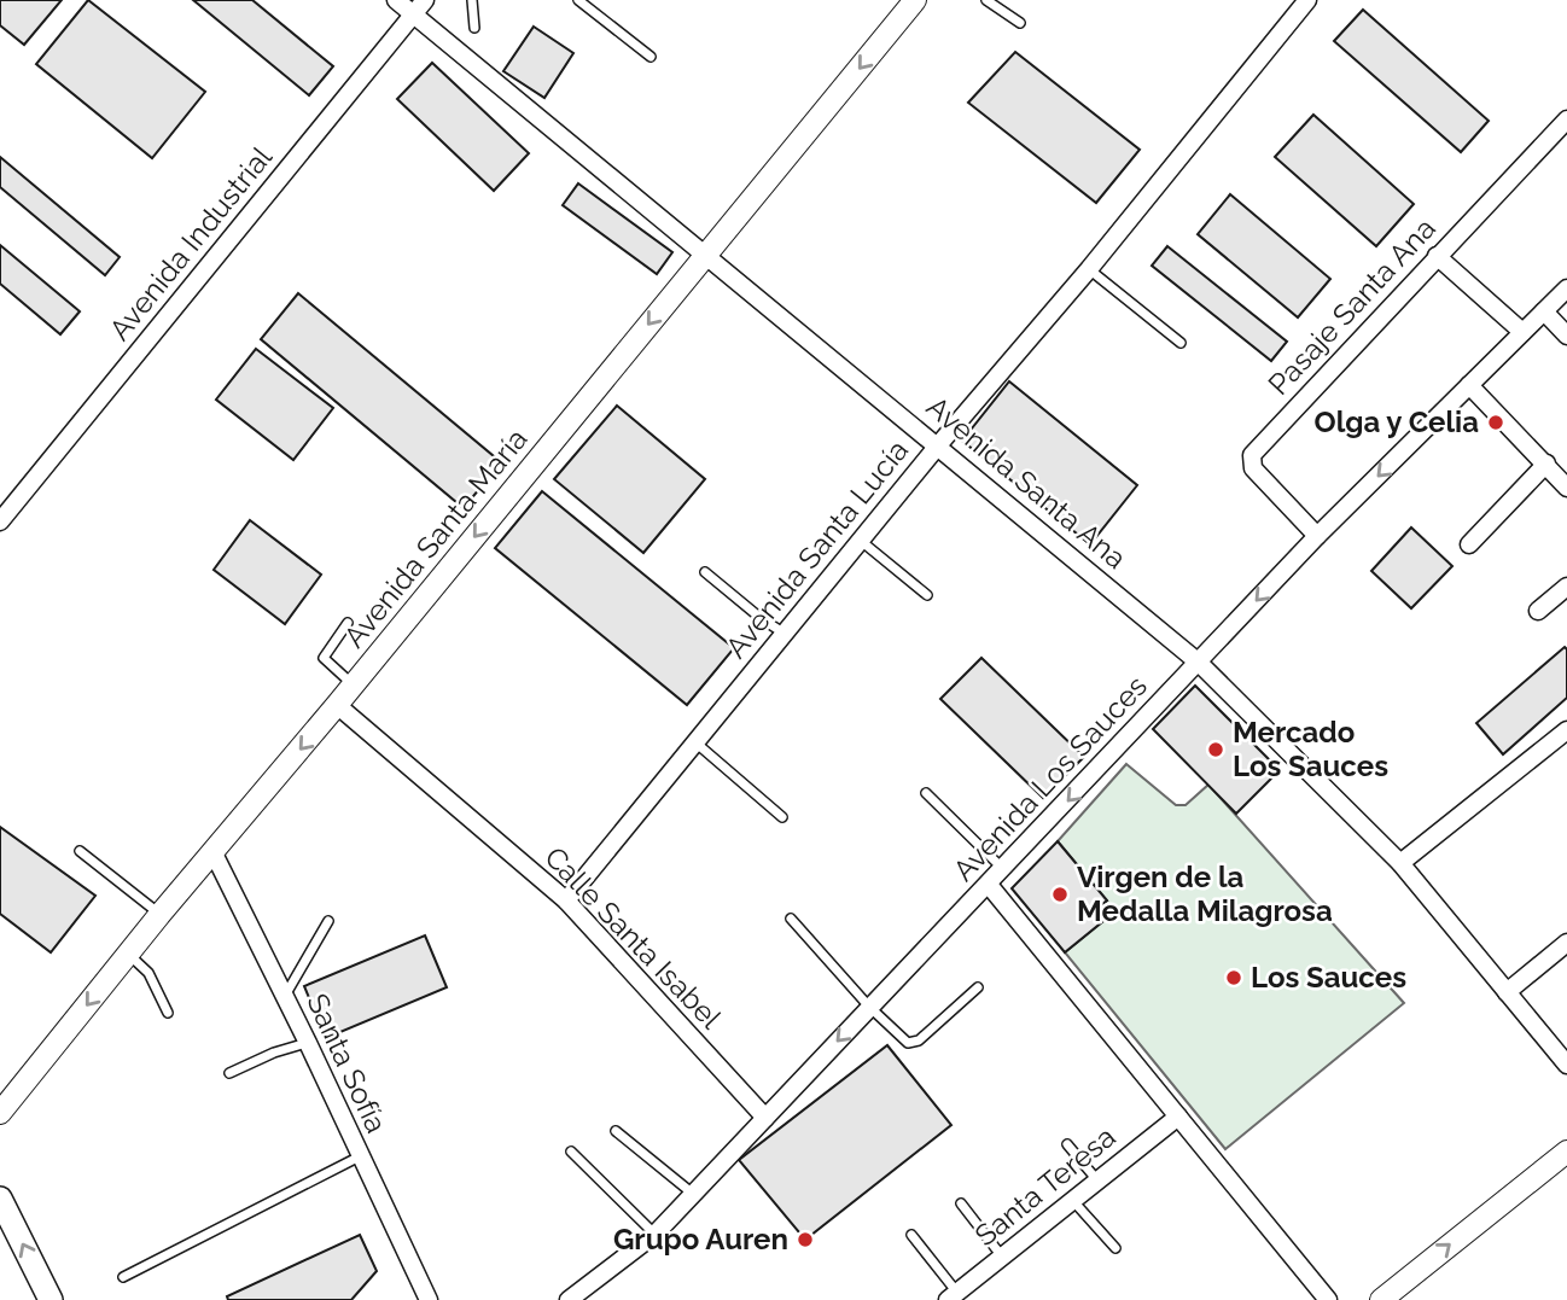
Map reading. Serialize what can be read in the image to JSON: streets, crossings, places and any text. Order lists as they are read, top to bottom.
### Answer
{
  "streets": {
    "street": [
      "Avenida Industrial",
      "Pasaje Santa Ana",
      "Avenida Santa Ana",
      "Avenida Santa María",
      "Avenida Santa Lucía",
      "Avenida Los Sauces",
      "Calle Santa Isabel",
      "Santa Sofía",
      "Santa Teresa"
    ]
  },
  "crossings": [
    ["Avenida Industrial", "Avenida Santa Ana"],
    ["Pasaje Santa Ana", "Avenida Los Sauces"],
    ["Avenida Santa Ana", "Avenida Santa María"],
    ["Avenida Santa Ana", "Avenida Santa Lucía"],
    ["Avenida Santa Ana", "Avenida Los Sauces"],
    ["Avenida Santa María", "Calle Santa Isabel"],
    ["Avenida Santa María", "Santa Sofía"],
    ["Avenida Santa Lucía", "Calle Santa Isabel"],
    ["Avenida Los Sauces", "Calle Santa Isabel"]
  ],
  "one_way": ["Avenida Santa María", "Avenida Los Sauces"],
  "places": [
    "Olga y Celia",
    "Mercado Los Sauces",
    "Virgen de la Medalla Milagrosa",
    "Los Sauces",
    "Grupo Auren"
  ]
}
